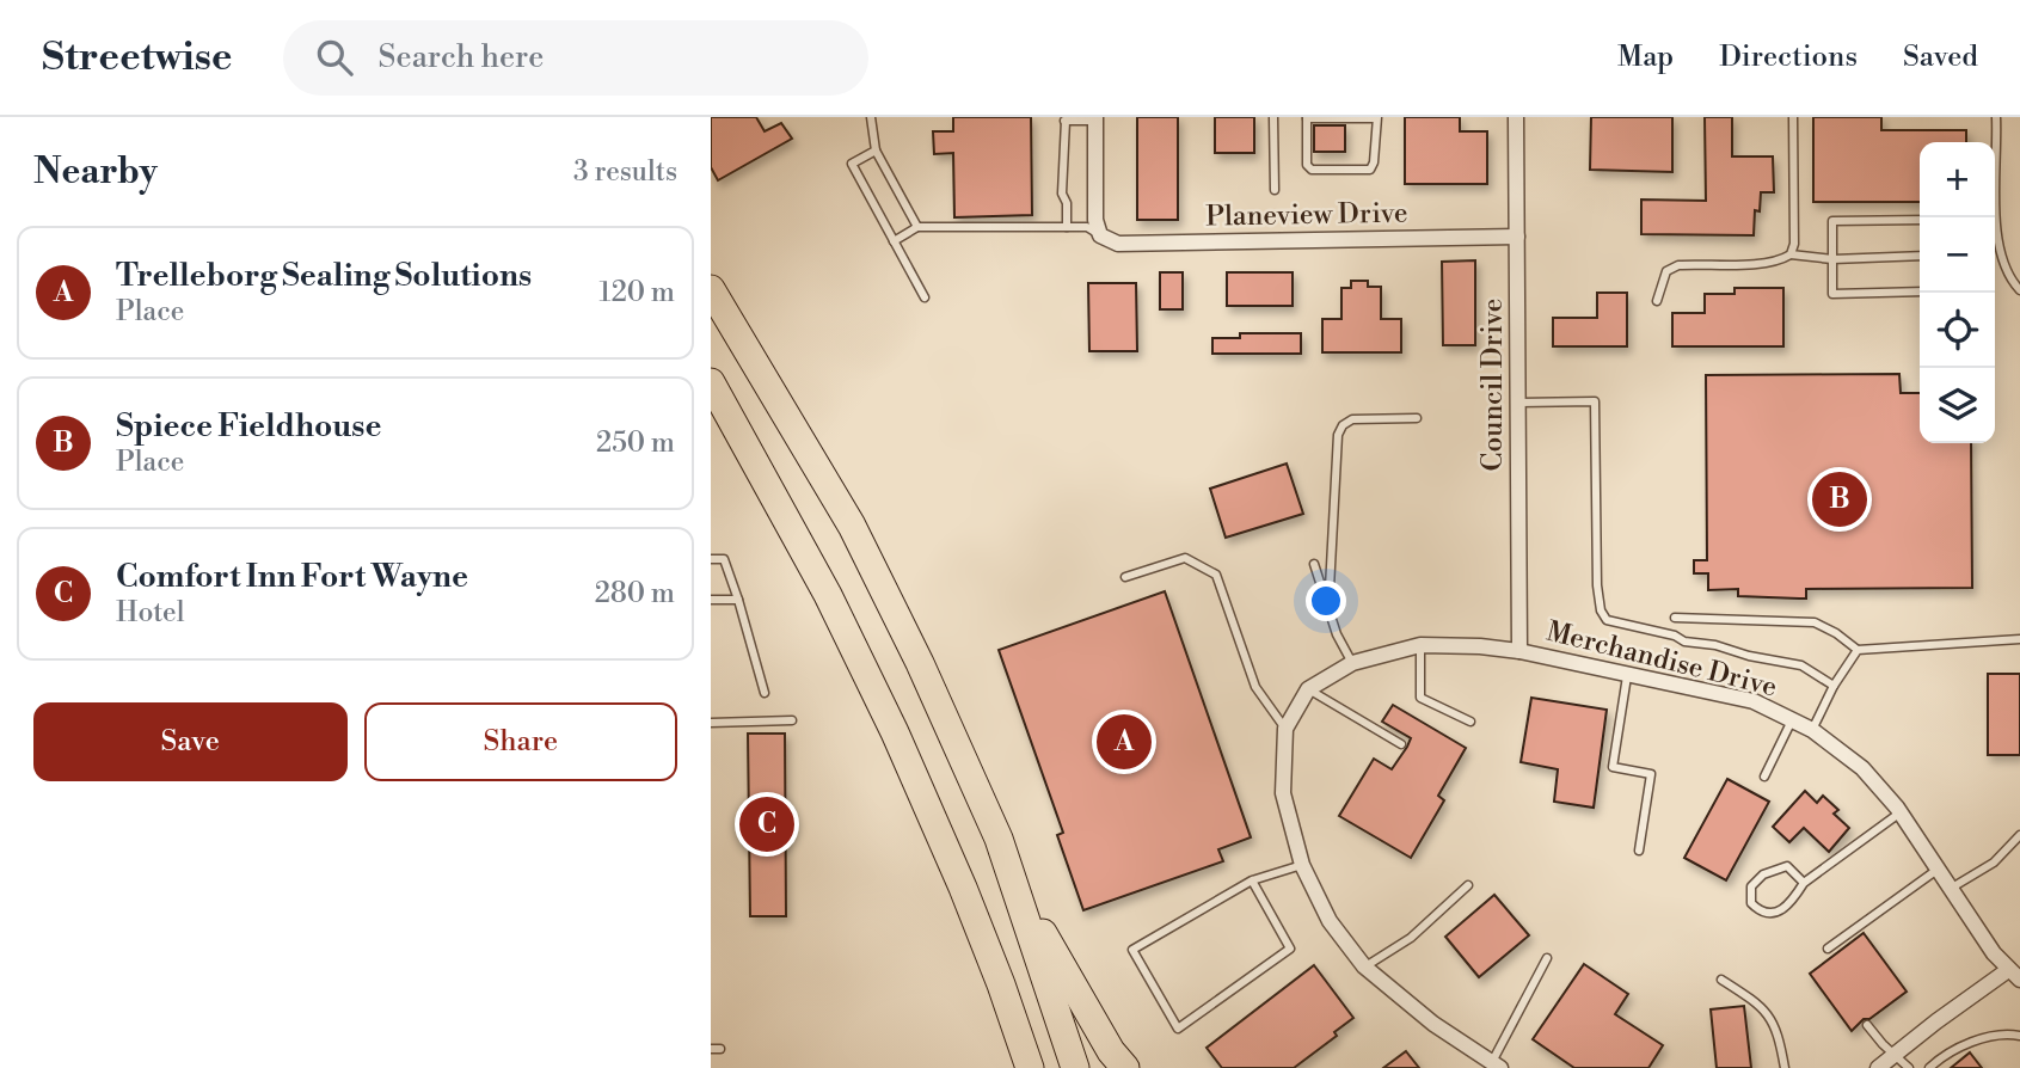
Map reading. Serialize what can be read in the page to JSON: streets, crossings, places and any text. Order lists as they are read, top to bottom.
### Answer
{
  "streets": {
    "street": ["Planeview Drive", "Council Drive", "Merchandise Drive"]
  },
  "crossings": [
    ["Planeview Drive", "Council Drive"],
    ["Council Drive", "Merchandise Drive"]
  ],
  "page": {
    "header": "Streetwise",
    "search": "Search here",
    "nav": ["Map", "Directions", "Saved"],
    "heading": ["Nearby", "3 results"],
    "map_buttons": ["+", "−"],
    "list": [
      {
        "mark": "A",
        "name": "Trelleborg Sealing Solutions",
        "note": "Place",
        "value": "120 m"
      },
      {
        "mark": "B",
        "name": "Spiece Fieldhouse",
        "note": "Place",
        "value": "250 m"
      },
      {
        "mark": "C",
        "name": "Comfort Inn Fort Wayne",
        "note": "Hotel",
        "value": "280 m"
      }
    ],
    "pins": ["B", "A", "C"],
    "buttons": ["Save", "Share"]
  }
}
